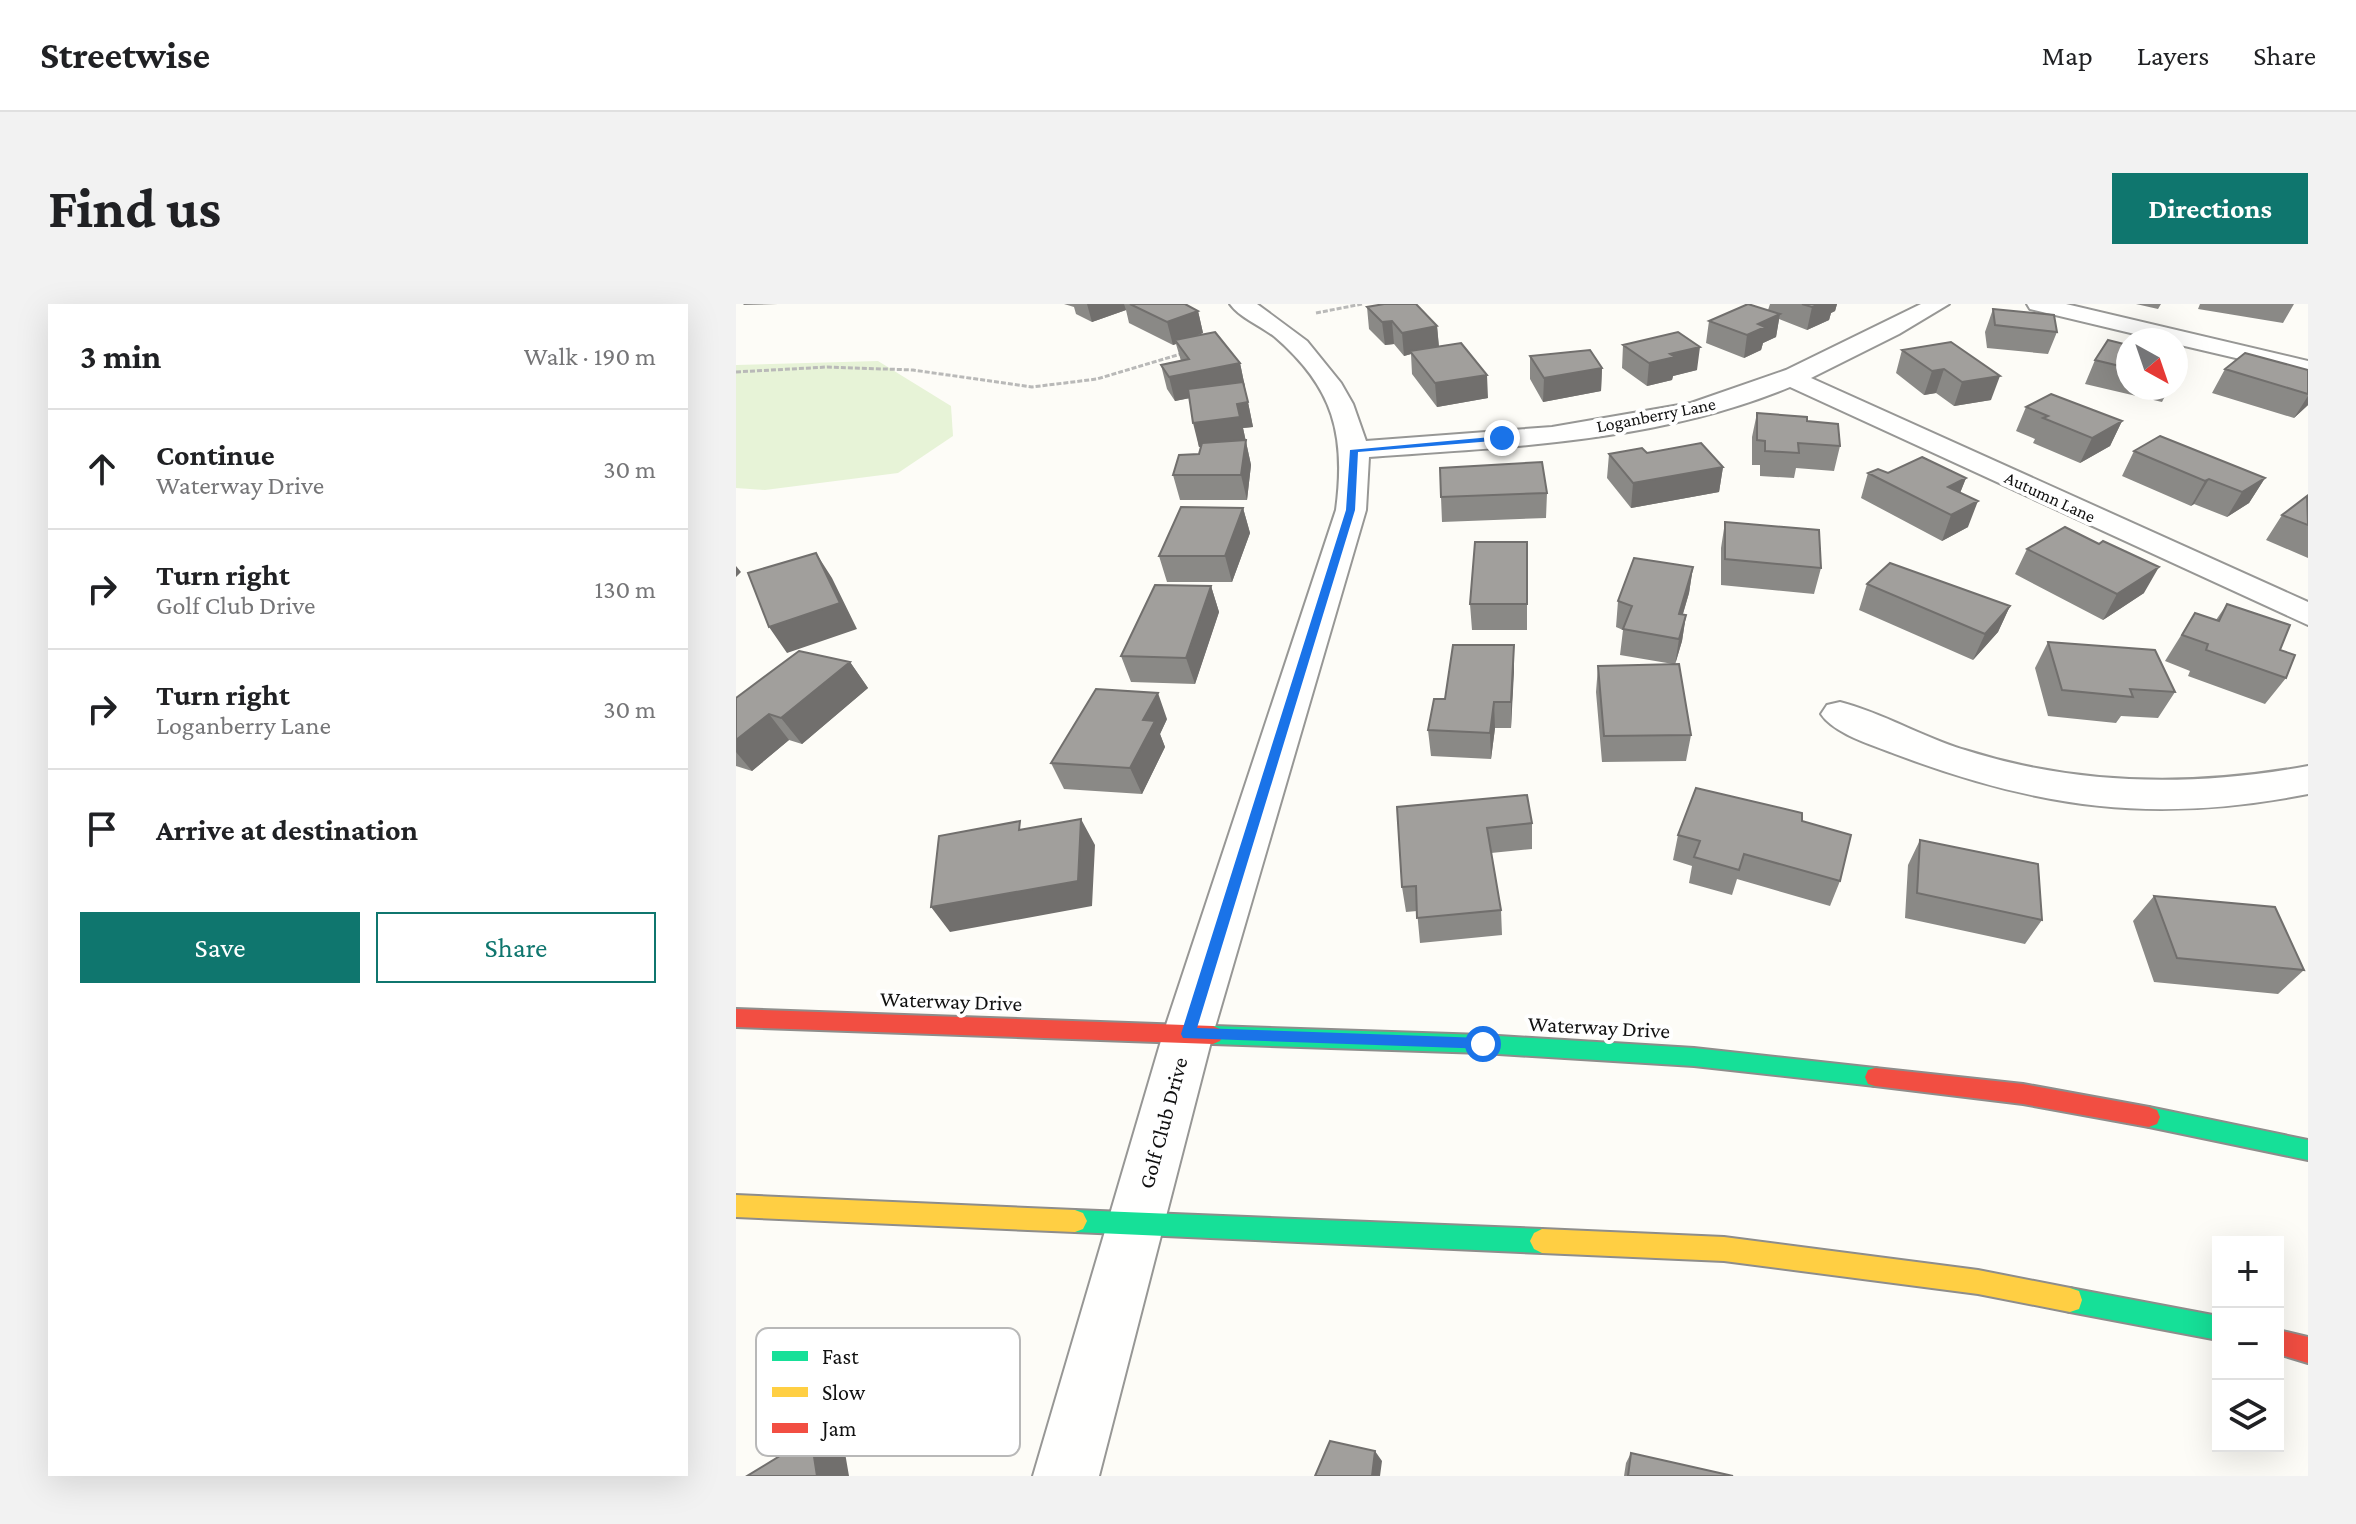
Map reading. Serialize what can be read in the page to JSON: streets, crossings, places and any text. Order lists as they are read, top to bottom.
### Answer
{
  "streets": {
    "main road": ["Waterway Drive"],
    "street": ["Loganberry Lane", "Autumn Lane", "Golf Club Drive"]
  },
  "crossings": [
    ["Loganberry Lane", "Autumn Lane"],
    ["Loganberry Lane", "Golf Club Drive"],
    ["Waterway Drive", "Golf Club Drive"]
  ],
  "legend": ["Fast", "Slow", "Jam"],
  "north": "bottom right",
  "page": {
    "header": "Streetwise",
    "nav": ["Map", "Layers", "Share"],
    "buttons": [
      "Directions",
      ["Save", "Share"]
    ],
    "title": "Find us",
    "heading": ["3 min", "Walk · 190 m"],
    "list": [
      ["Continue", "Waterway Drive", "30 m"],
      ["Turn right", "Golf Club Drive", "130 m"],
      ["Turn right", "Loganberry Lane", "30 m"],
      "Arrive at destination"
    ],
    "map_buttons": ["+", "−"]
  }
}
